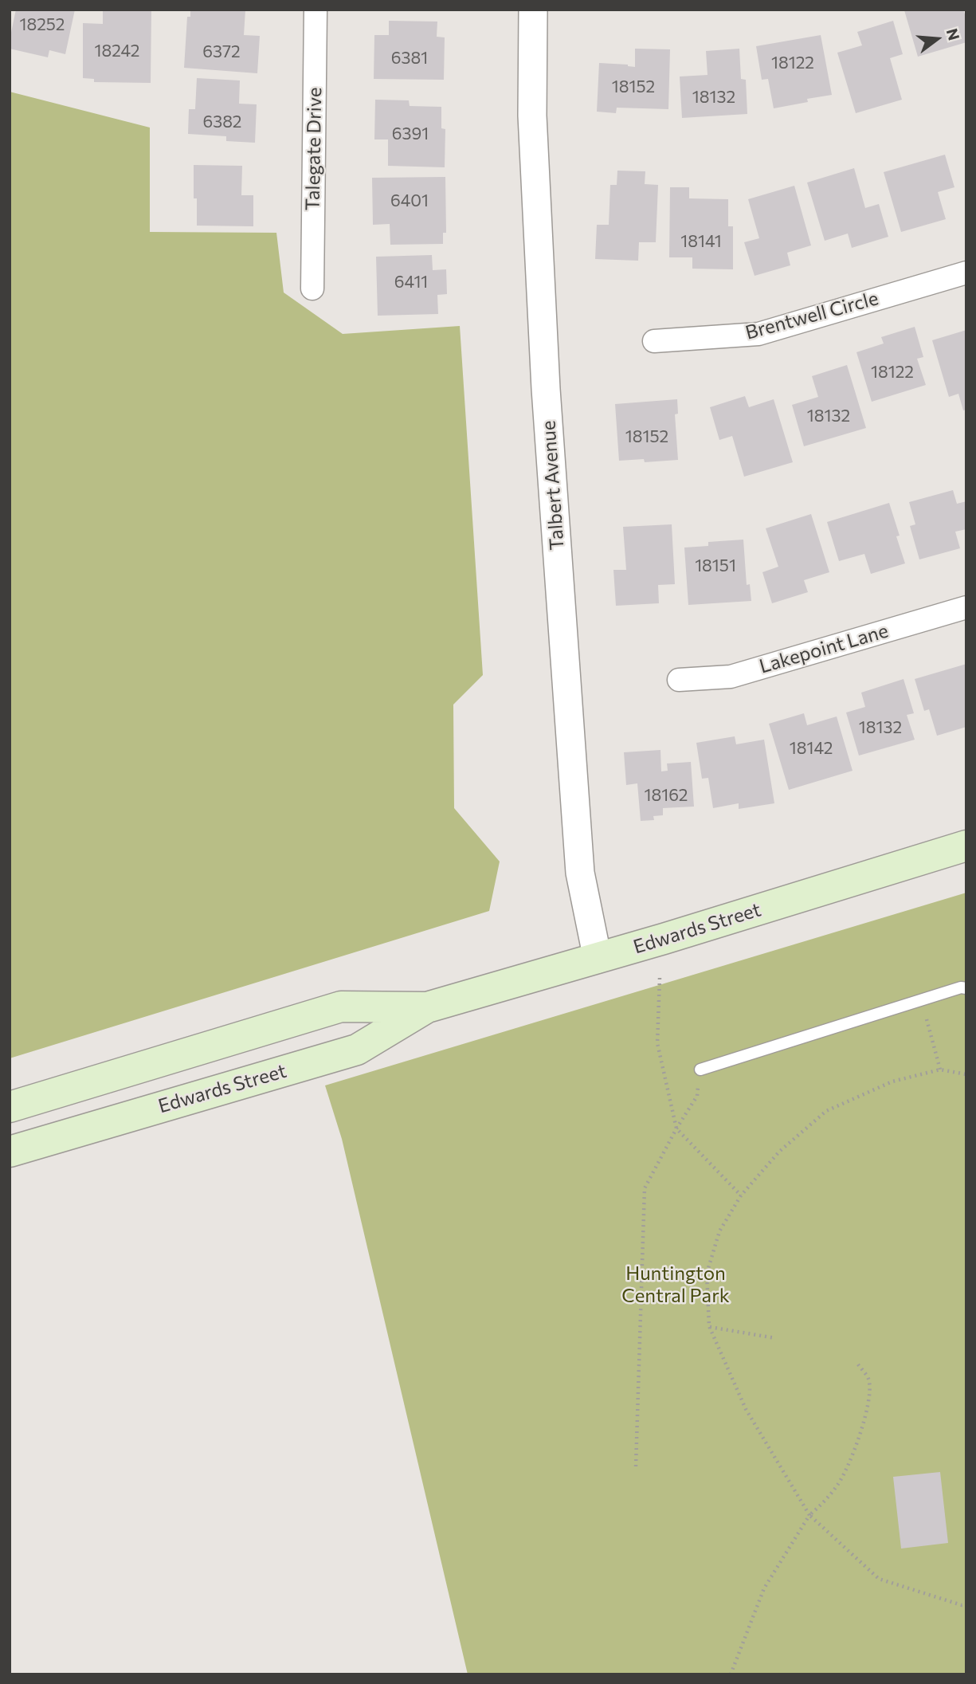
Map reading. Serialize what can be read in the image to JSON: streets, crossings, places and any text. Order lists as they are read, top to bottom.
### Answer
{
  "streets": {
    "main road": ["Edwards Street"],
    "street": [
      "Talegate Drive",
      "Brentwell Circle",
      "Talbert Avenue",
      "Lakepoint Lane"
    ]
  },
  "crossings": [
    ["Talbert Avenue", "Edwards Street"]
  ],
  "parks": ["Huntington Central Park"],
  "house_numbers": [
    "18252",
    "18242",
    "6372",
    "6381",
    "18122",
    "18152",
    "18132",
    "6382",
    "6391",
    "6401",
    "18141",
    "6411",
    "18122",
    "18132",
    "18152",
    "18151",
    "18132",
    "18142",
    "18162"
  ],
  "north": "right"
}
